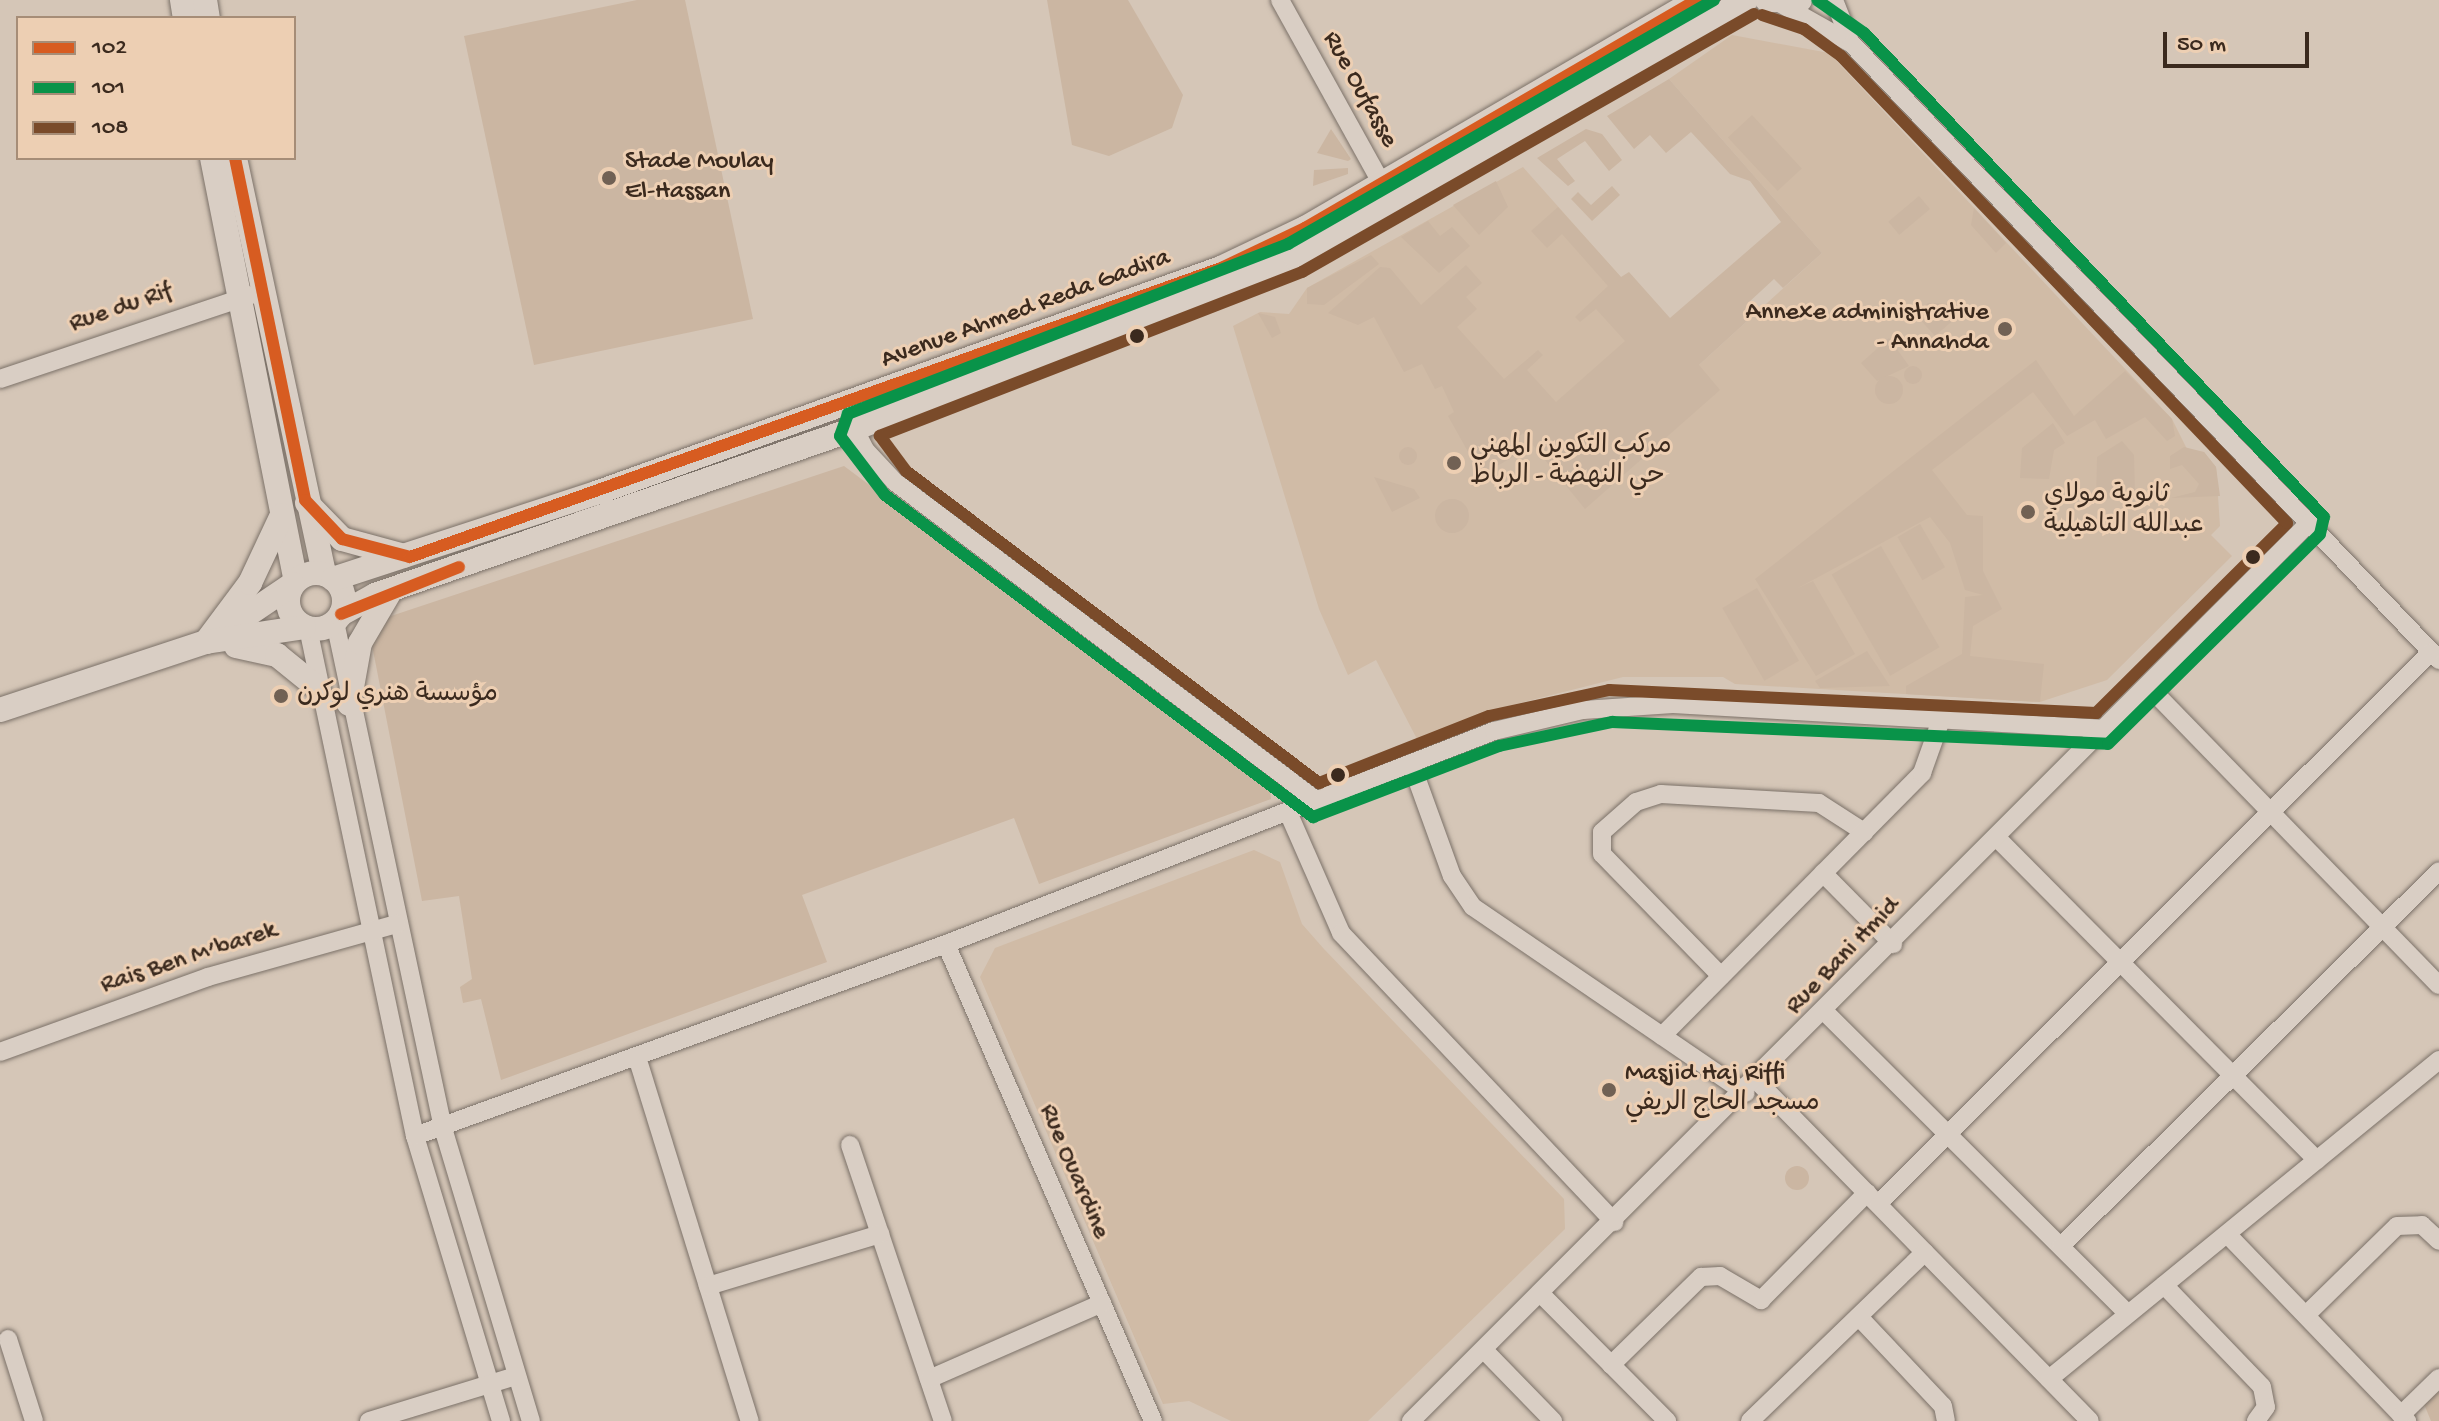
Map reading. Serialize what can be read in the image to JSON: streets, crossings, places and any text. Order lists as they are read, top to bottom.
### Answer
{
  "streets": {
    "main road": ["Avenue Ahmed Reda Gadira"],
    "street": [
      "Rue Oufasse",
      "Rue du Rif",
      "Rue Bani Hmid",
      "Rais Ben M’barek",
      "Rue Ouardine"
    ]
  },
  "crossings": [
    ["Rue Oufasse", "Avenue Ahmed Reda Gadira"]
  ],
  "places": [
    "Stade Moulay El-Hassan",
    "Annexe administrative - Annahda",
    "مركب التكوين المهني حي النهضة - الرباط",
    "ثانوية مولاي عبدالله التاهيلية",
    "مؤسسة هنري لوكرن",
    "Masjid Haj Riffi مسجد الحاج الريفي"
  ],
  "lines": ["transit line 102", "transit line 101", "transit line 108"],
  "legend": ["102", "101", "108"],
  "scale_bar": "50 m"
}
